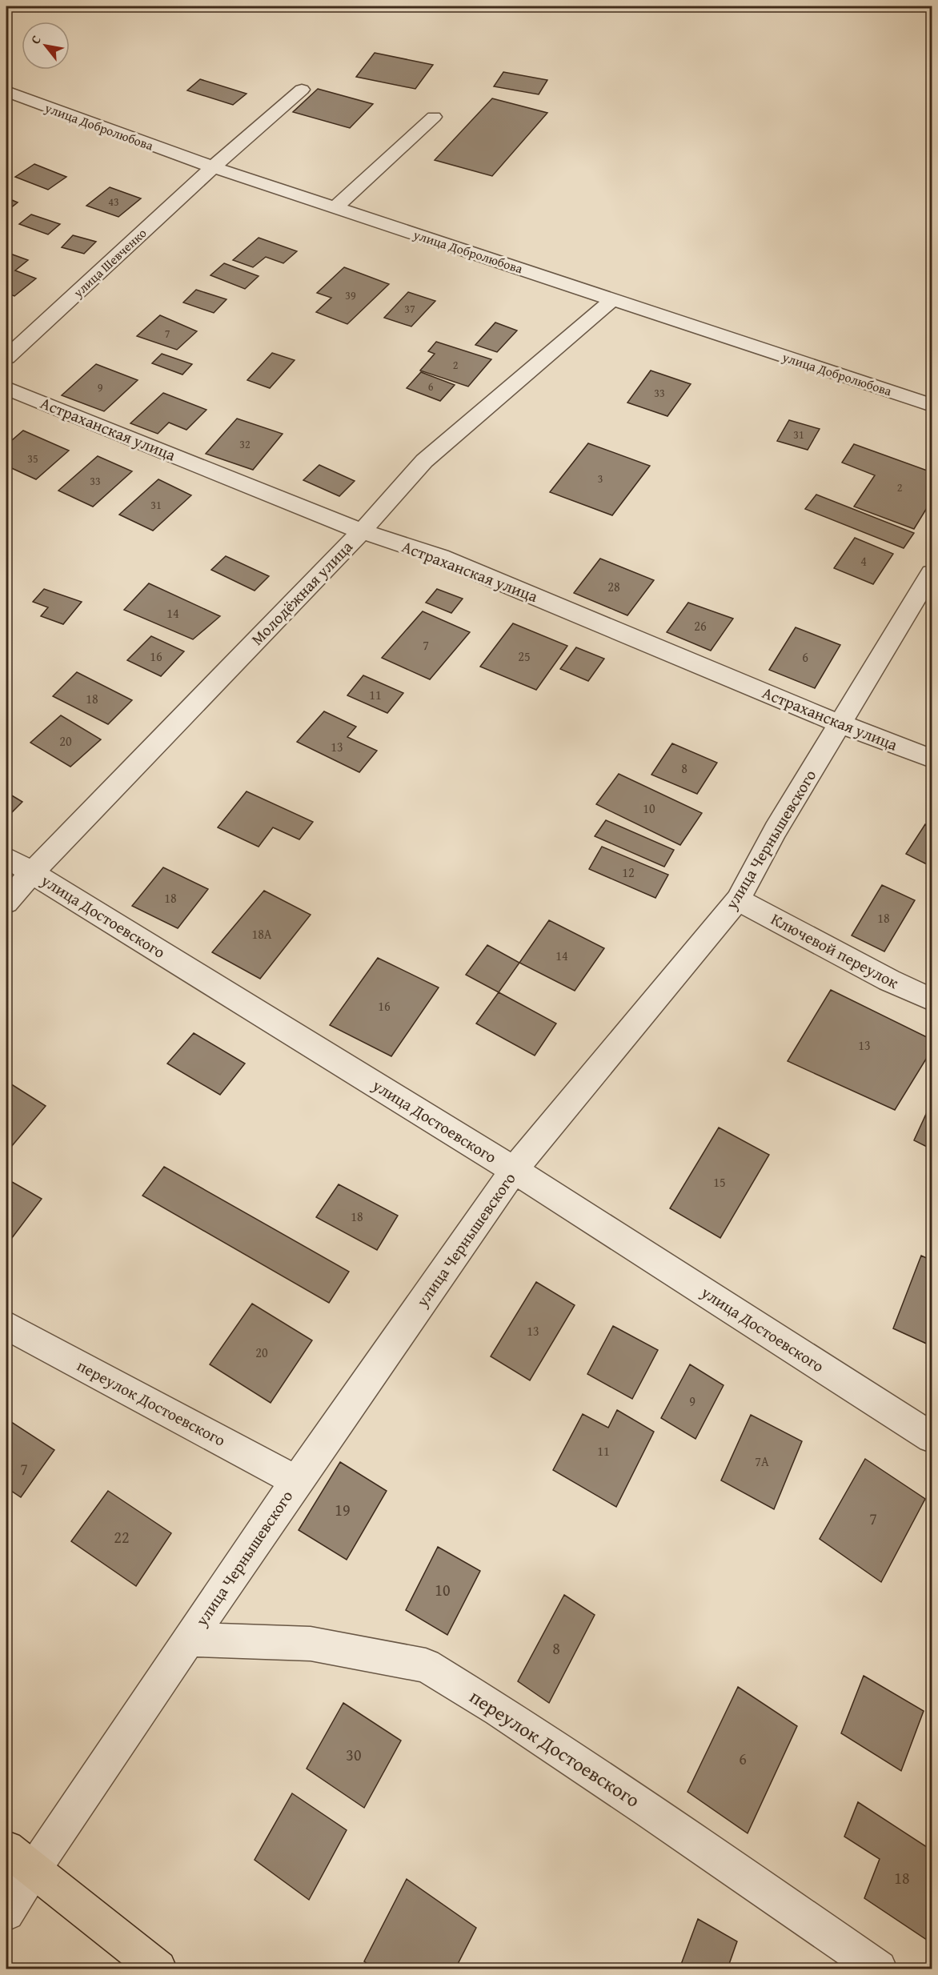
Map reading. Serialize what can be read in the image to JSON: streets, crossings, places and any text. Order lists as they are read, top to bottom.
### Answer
{
  "streets": {
    "street": [
      "улица Добролюбова",
      "улица Шевченко",
      "Астраханская улица",
      "Молодёжная улица",
      "улица Чернышевского",
      "улица Достоевского",
      "Ключевой переулок",
      "переулок Достоевского"
    ]
  },
  "crossings": [
    ["улица Добролюбова", "улица Шевченко"],
    ["улица Добролюбова", "Молодёжная улица"],
    ["Астраханская улица", "Молодёжная улица"],
    ["Астраханская улица", "улица Чернышевского"],
    ["Молодёжная улица", "улица Достоевского"],
    ["улица Чернышевского", "улица Достоевского"],
    ["улица Чернышевского", "Ключевой переулок"],
    ["улица Чернышевского", "переулок Достоевского"]
  ],
  "house_numbers": [
    "43",
    "39",
    "37",
    "7",
    "2",
    "6",
    "9",
    "33",
    "31",
    "32",
    "35",
    "3",
    "33",
    "2",
    "31",
    "4",
    "28",
    "14",
    "26",
    "7",
    "16",
    "25",
    "6",
    "11",
    "18",
    "20",
    "13",
    "8",
    "10",
    "12",
    "18",
    "18",
    "18А",
    "14",
    "16",
    "13",
    "15",
    "18",
    "13",
    "20",
    "9",
    "11",
    "7А",
    "7",
    "19",
    "7",
    "22",
    "10",
    "8",
    "30",
    "6",
    "18"
  ],
  "north": "top left"
}
